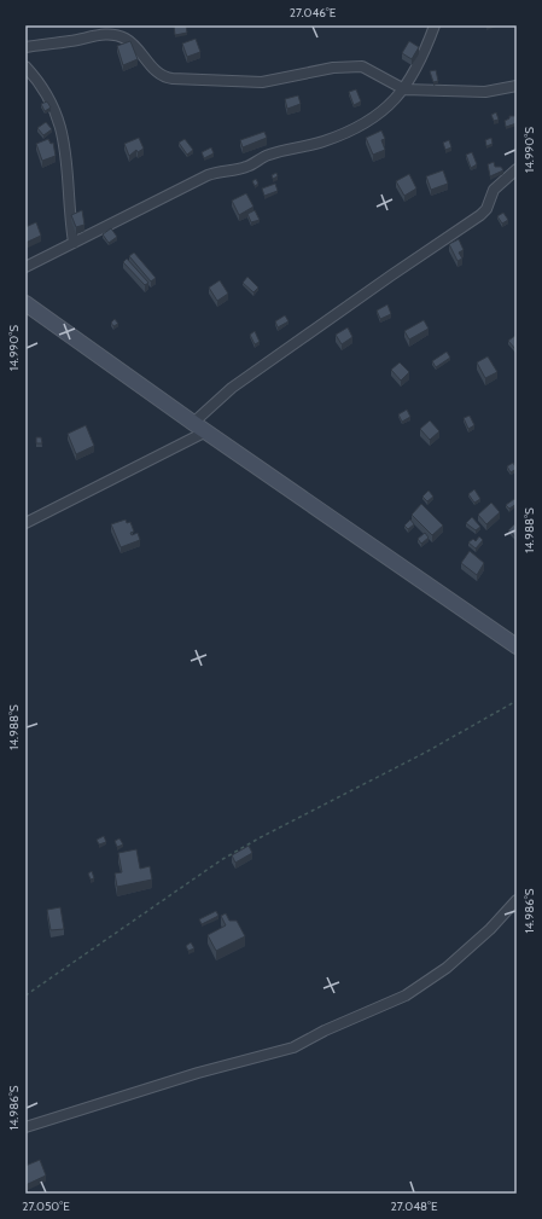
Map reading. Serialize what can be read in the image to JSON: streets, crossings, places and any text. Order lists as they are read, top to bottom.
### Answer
{
  "coordinates": [
    "27.046°E",
    "14.990°S",
    "14.988°S",
    "14.986°S",
    "27.050°E",
    "27.048°E"
  ]
}
